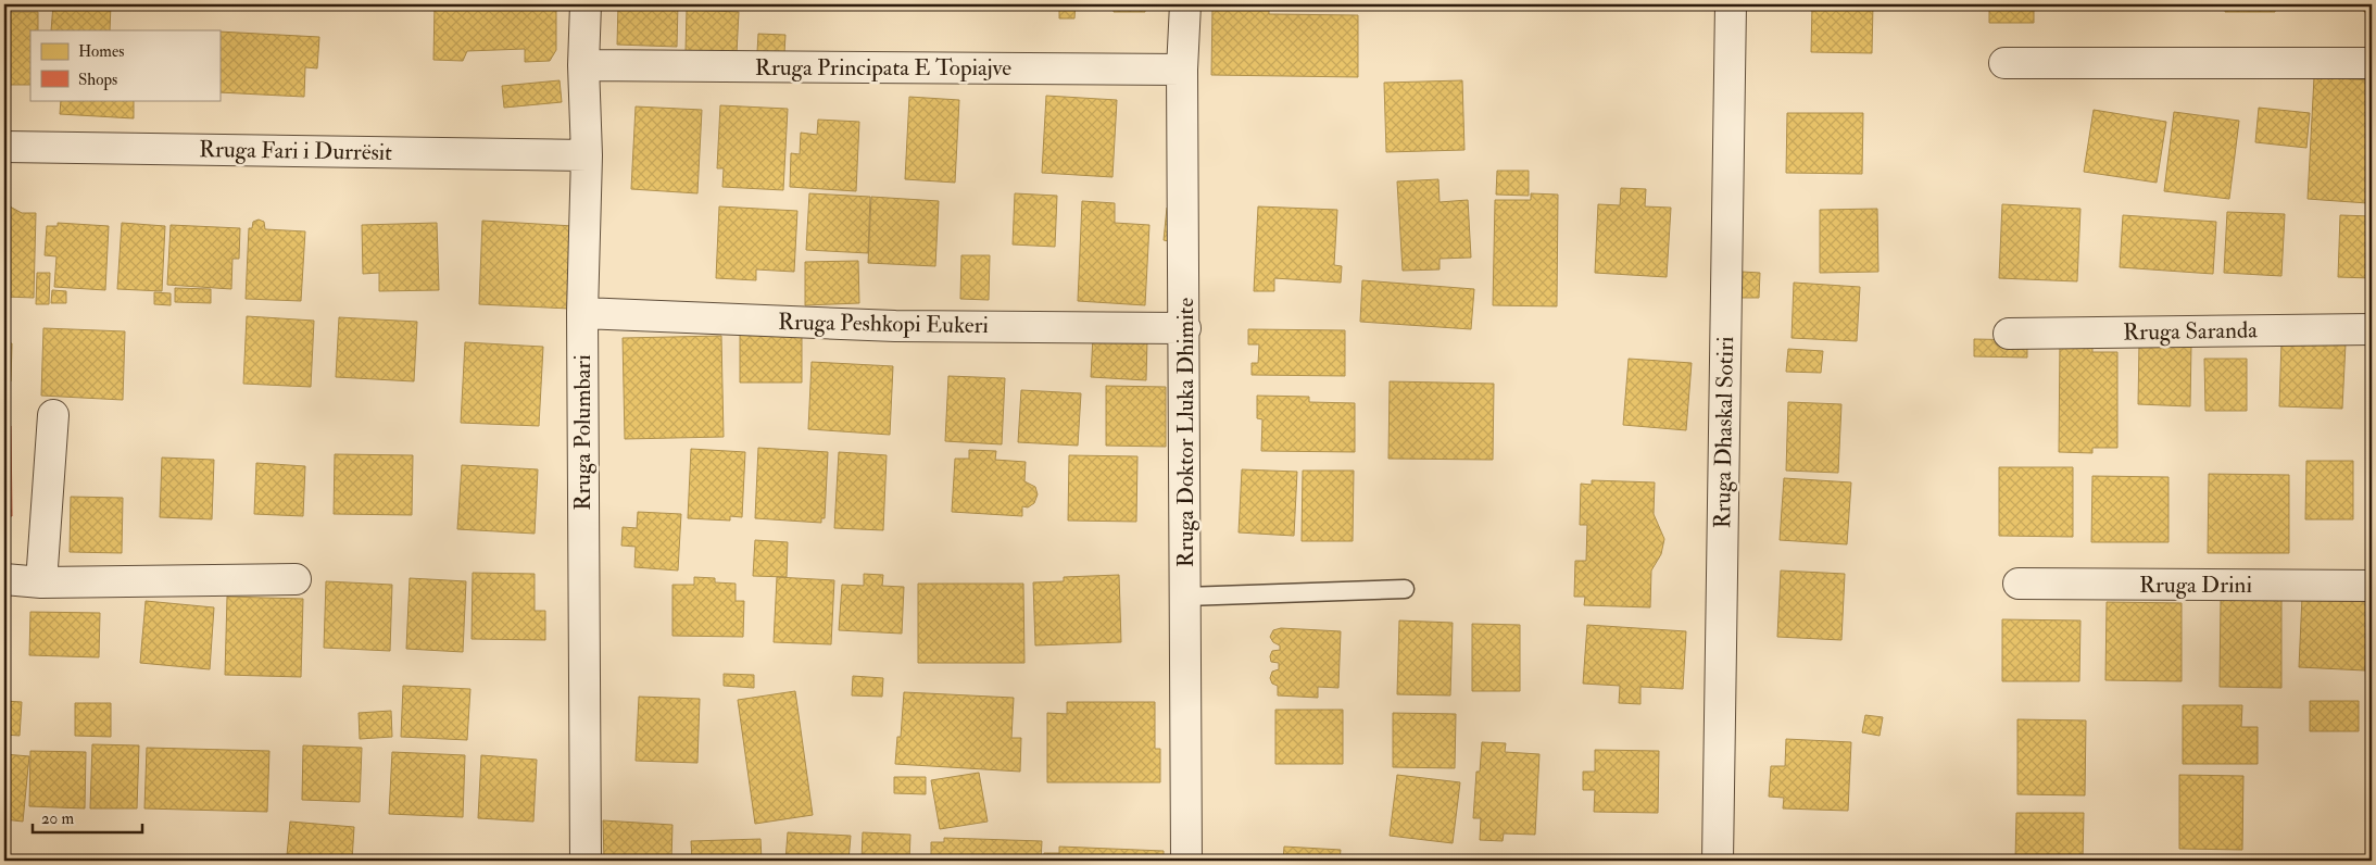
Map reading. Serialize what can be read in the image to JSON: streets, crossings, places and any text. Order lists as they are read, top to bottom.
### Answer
{
  "streets": {
    "street": [
      "Rruga Principata E Topiajve",
      "Rruga Fari i Durrësit",
      "Rruga Peshkopi Eukeri",
      "Rruga Saranda",
      "Rruga Polumbari",
      "Rruga Doktor Lluka Dhimite",
      "Rruga Dhaskal Sotiri",
      "Rruga Drini"
    ]
  },
  "crossings": [
    ["Rruga Principata E Topiajve", "Rruga Polumbari"],
    ["Rruga Principata E Topiajve", "Rruga Doktor Lluka Dhimite"],
    ["Rruga Fari i Durrësit", "Rruga Polumbari"],
    ["Rruga Peshkopi Eukeri", "Rruga Polumbari"],
    ["Rruga Peshkopi Eukeri", "Rruga Doktor Lluka Dhimite"]
  ],
  "legend": ["Homes", "Shops"],
  "scale_bar": "20 m"
}
